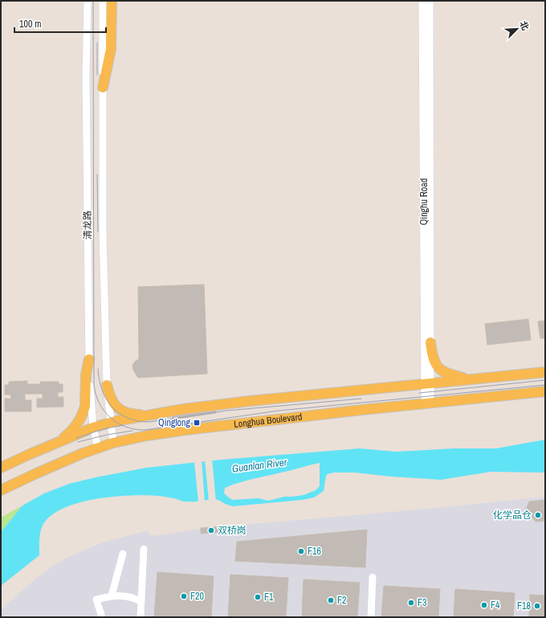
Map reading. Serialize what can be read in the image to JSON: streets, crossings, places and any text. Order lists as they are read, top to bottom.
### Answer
{
  "streets": {
    "main road": ["Longhua Boulevard"],
    "street": ["Qinghu Road", "清龙路"]
  },
  "crossings": [
    ["Qinghu Road", "Longhua Boulevard"],
    ["清龙路", "Longhua Boulevard"]
  ],
  "water": ["Guanlan River"],
  "places": {
    "transit": ["Qinglong"],
    "other": [
      "化学品仓",
      "双桥岗",
      "F16",
      "F20",
      "F1",
      "F2",
      "F3",
      "F4",
      "F18"
    ]
  },
  "scale_bar": "100 m",
  "north": "top right"
}
